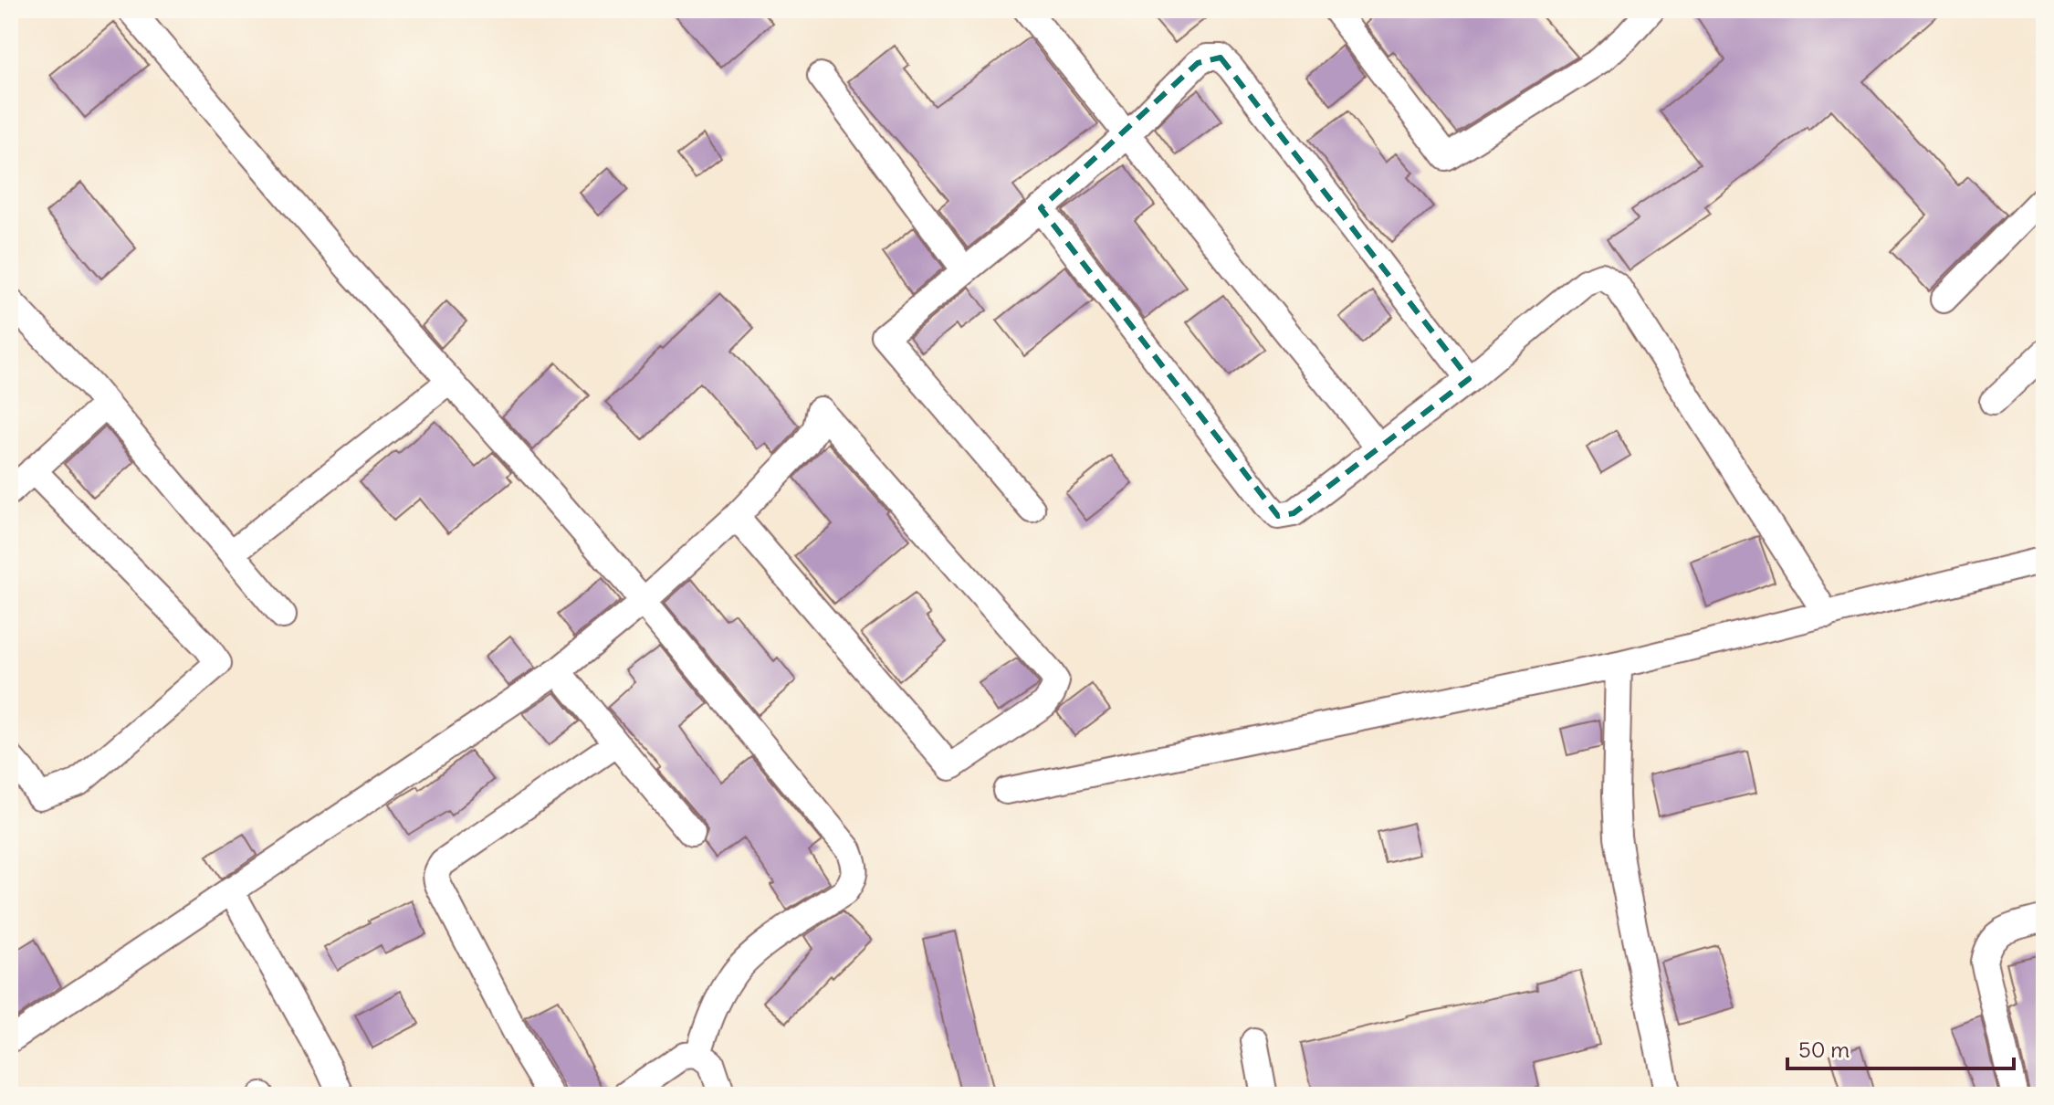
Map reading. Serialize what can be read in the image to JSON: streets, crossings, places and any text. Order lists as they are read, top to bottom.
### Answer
{
  "scale_bar": "50 m"
}
